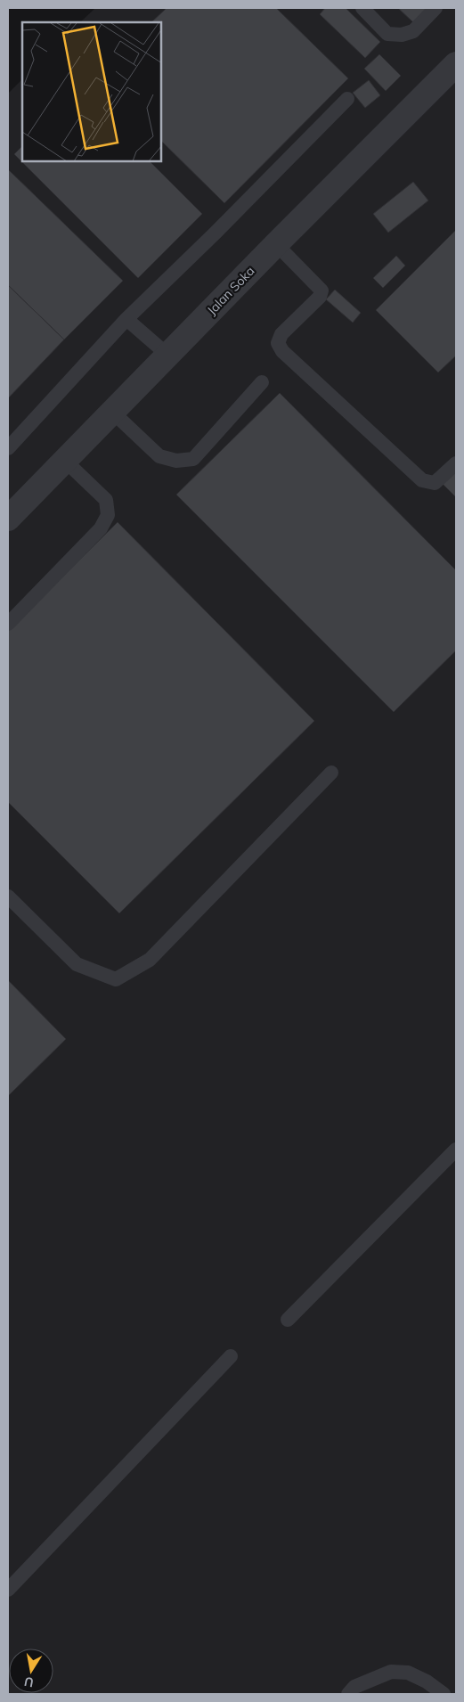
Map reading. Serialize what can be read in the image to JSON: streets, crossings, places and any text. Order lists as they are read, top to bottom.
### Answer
{
  "streets": {
    "street": ["Jalan Soka"]
  },
  "north": "bottom"
}
